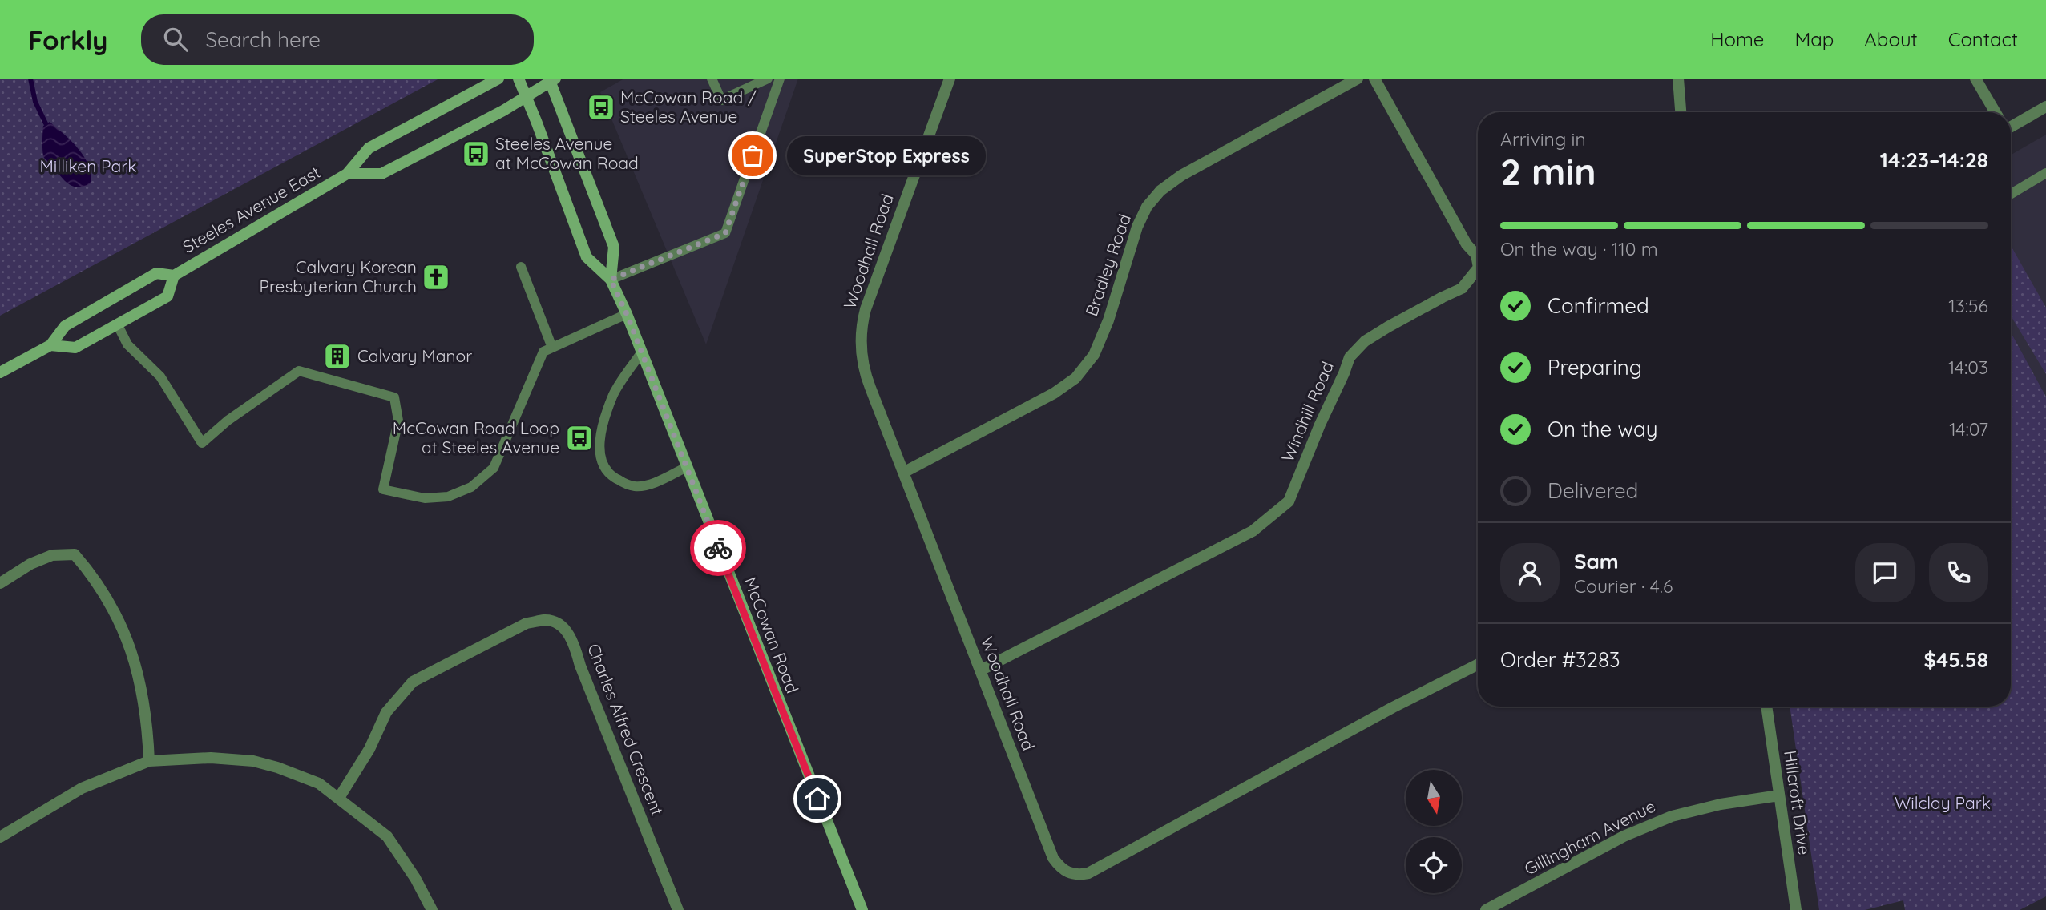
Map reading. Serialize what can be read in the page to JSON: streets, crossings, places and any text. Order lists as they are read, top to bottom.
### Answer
{
  "streets": {
    "main road": ["Steeles Avenue East", "McCowan Road"],
    "street": [
      "Woodhall Road",
      "Bradley Road",
      "Windhill Road",
      "Charles Alfred Crescent",
      "Hillcroft Drive",
      "Gillingham Avenue"
    ]
  },
  "crossings": [
    ["Steeles Avenue East", "McCowan Road"],
    ["Woodhall Road", "Bradley Road"],
    ["Woodhall Road", "Windhill Road"],
    ["Hillcroft Drive", "Gillingham Avenue"]
  ],
  "parks": ["Milliken Park", "Wilclay Park"],
  "places": {
    "bus stop": ["McCowan Road / Steeles Avenue", "Steeles Avenue at McCowan Road", "McCowan Road Loop at Steeles Avenue"],
    "other": ["SuperStop Express"],
    "church": ["Calvary Korean Presbyterian Church"],
    "building": ["Calvary Manor"]
  },
  "north": "bottom",
  "page": {
    "header": "Forkly",
    "search": "Search here",
    "nav": [
      "Home",
      "Map",
      "About",
      "Contact"
    ],
    "heading": ["2 min", "Arriving in", "14:23–14:28"],
    "panel": [
      "Sam",
      "Courier · 4.6",
      "Order #3283",
      "$45.58"
    ],
    "bubble": "SuperStop Express",
    "bar": "On the way · 110 m",
    "list": [
      ["Confirmed", "13:56"],
      ["Preparing", "14:03"],
      ["On the way", "14:07"],
      "Delivered"
    ]
  }
}
